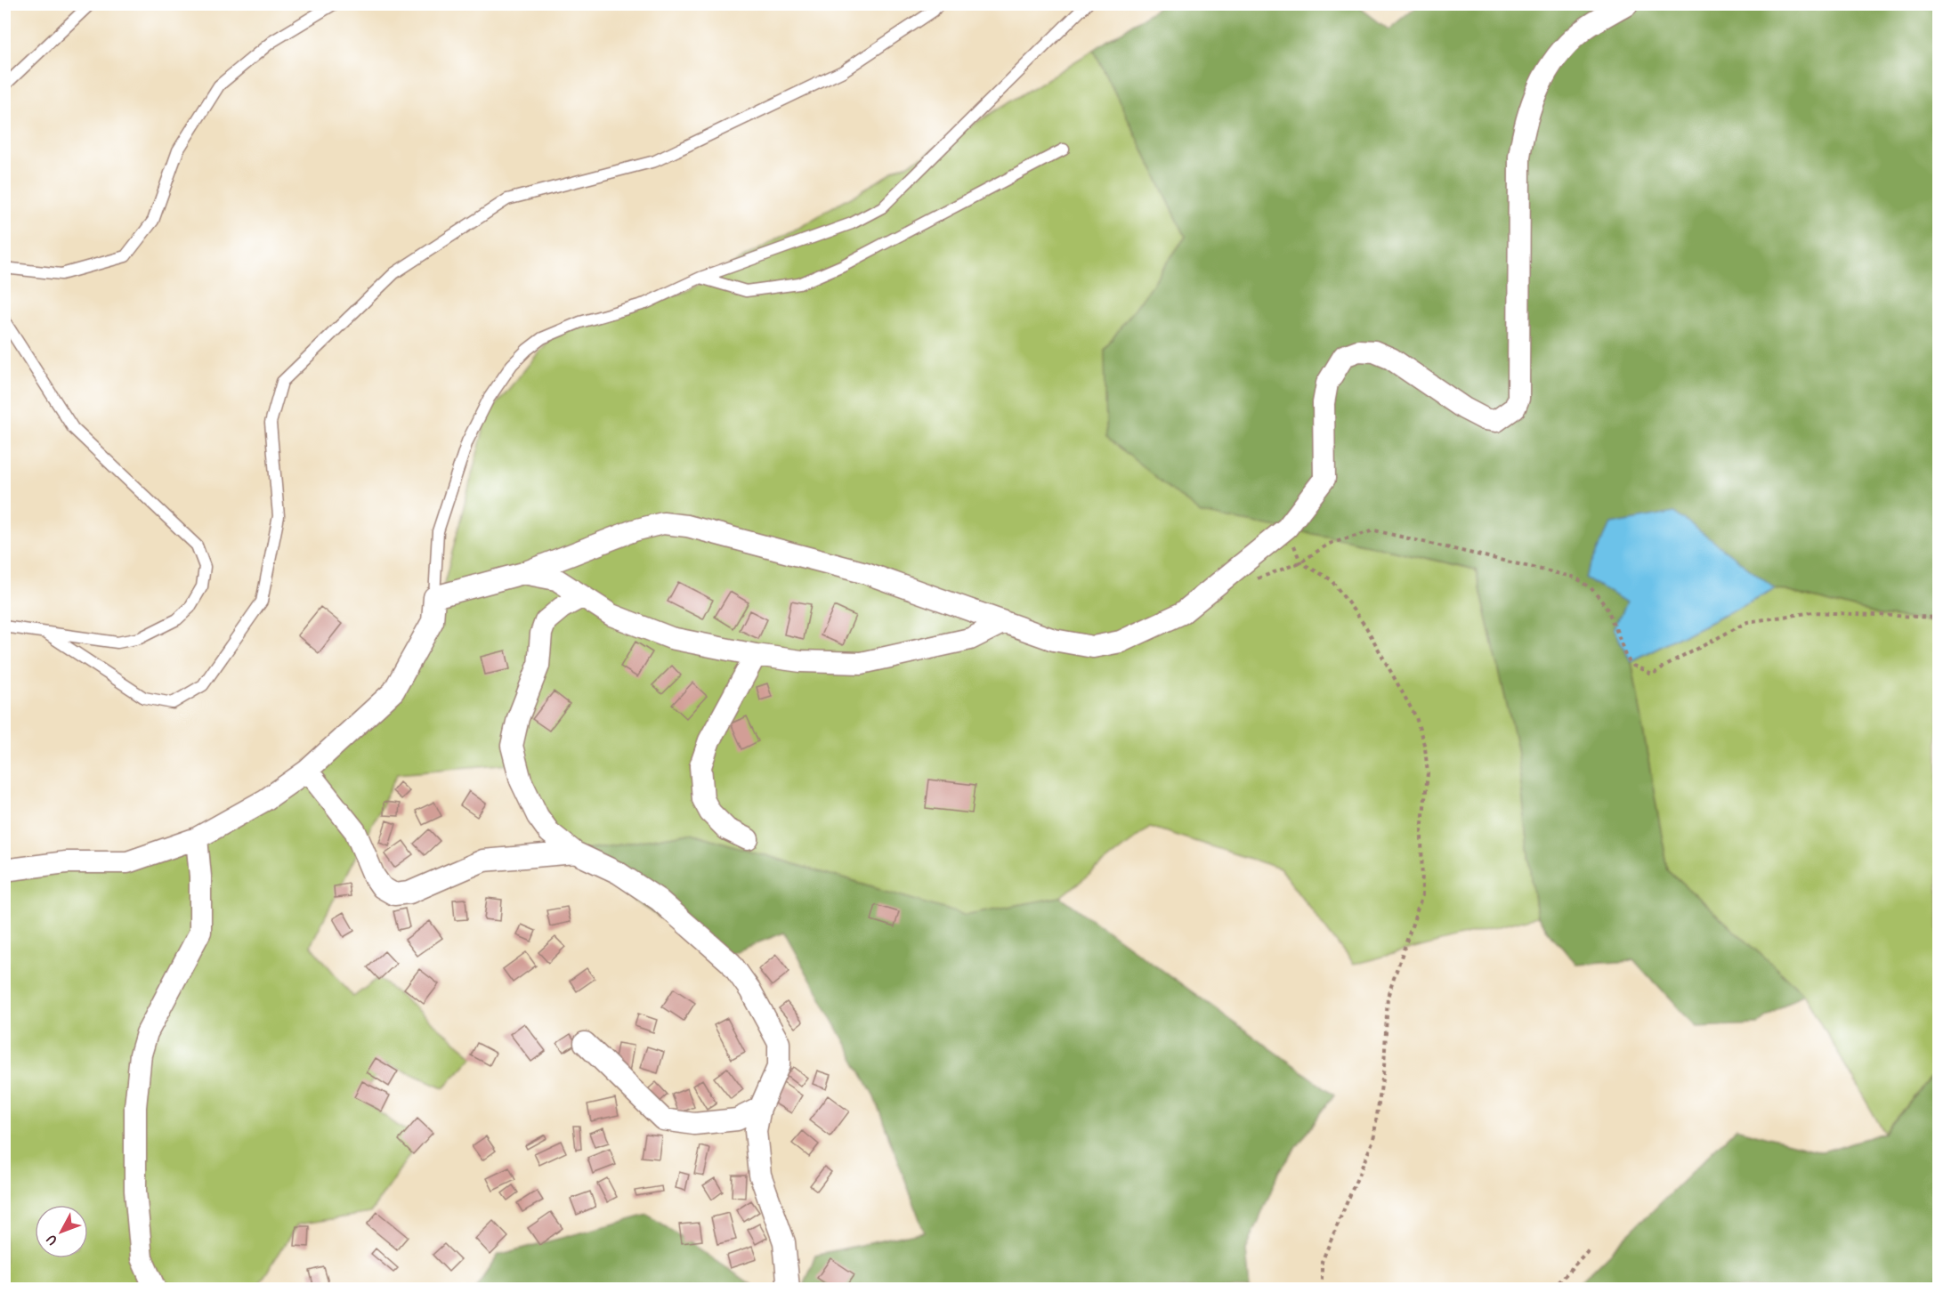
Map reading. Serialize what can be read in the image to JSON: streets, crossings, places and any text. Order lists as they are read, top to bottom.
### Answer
{
  "north": "bottom left"
}
